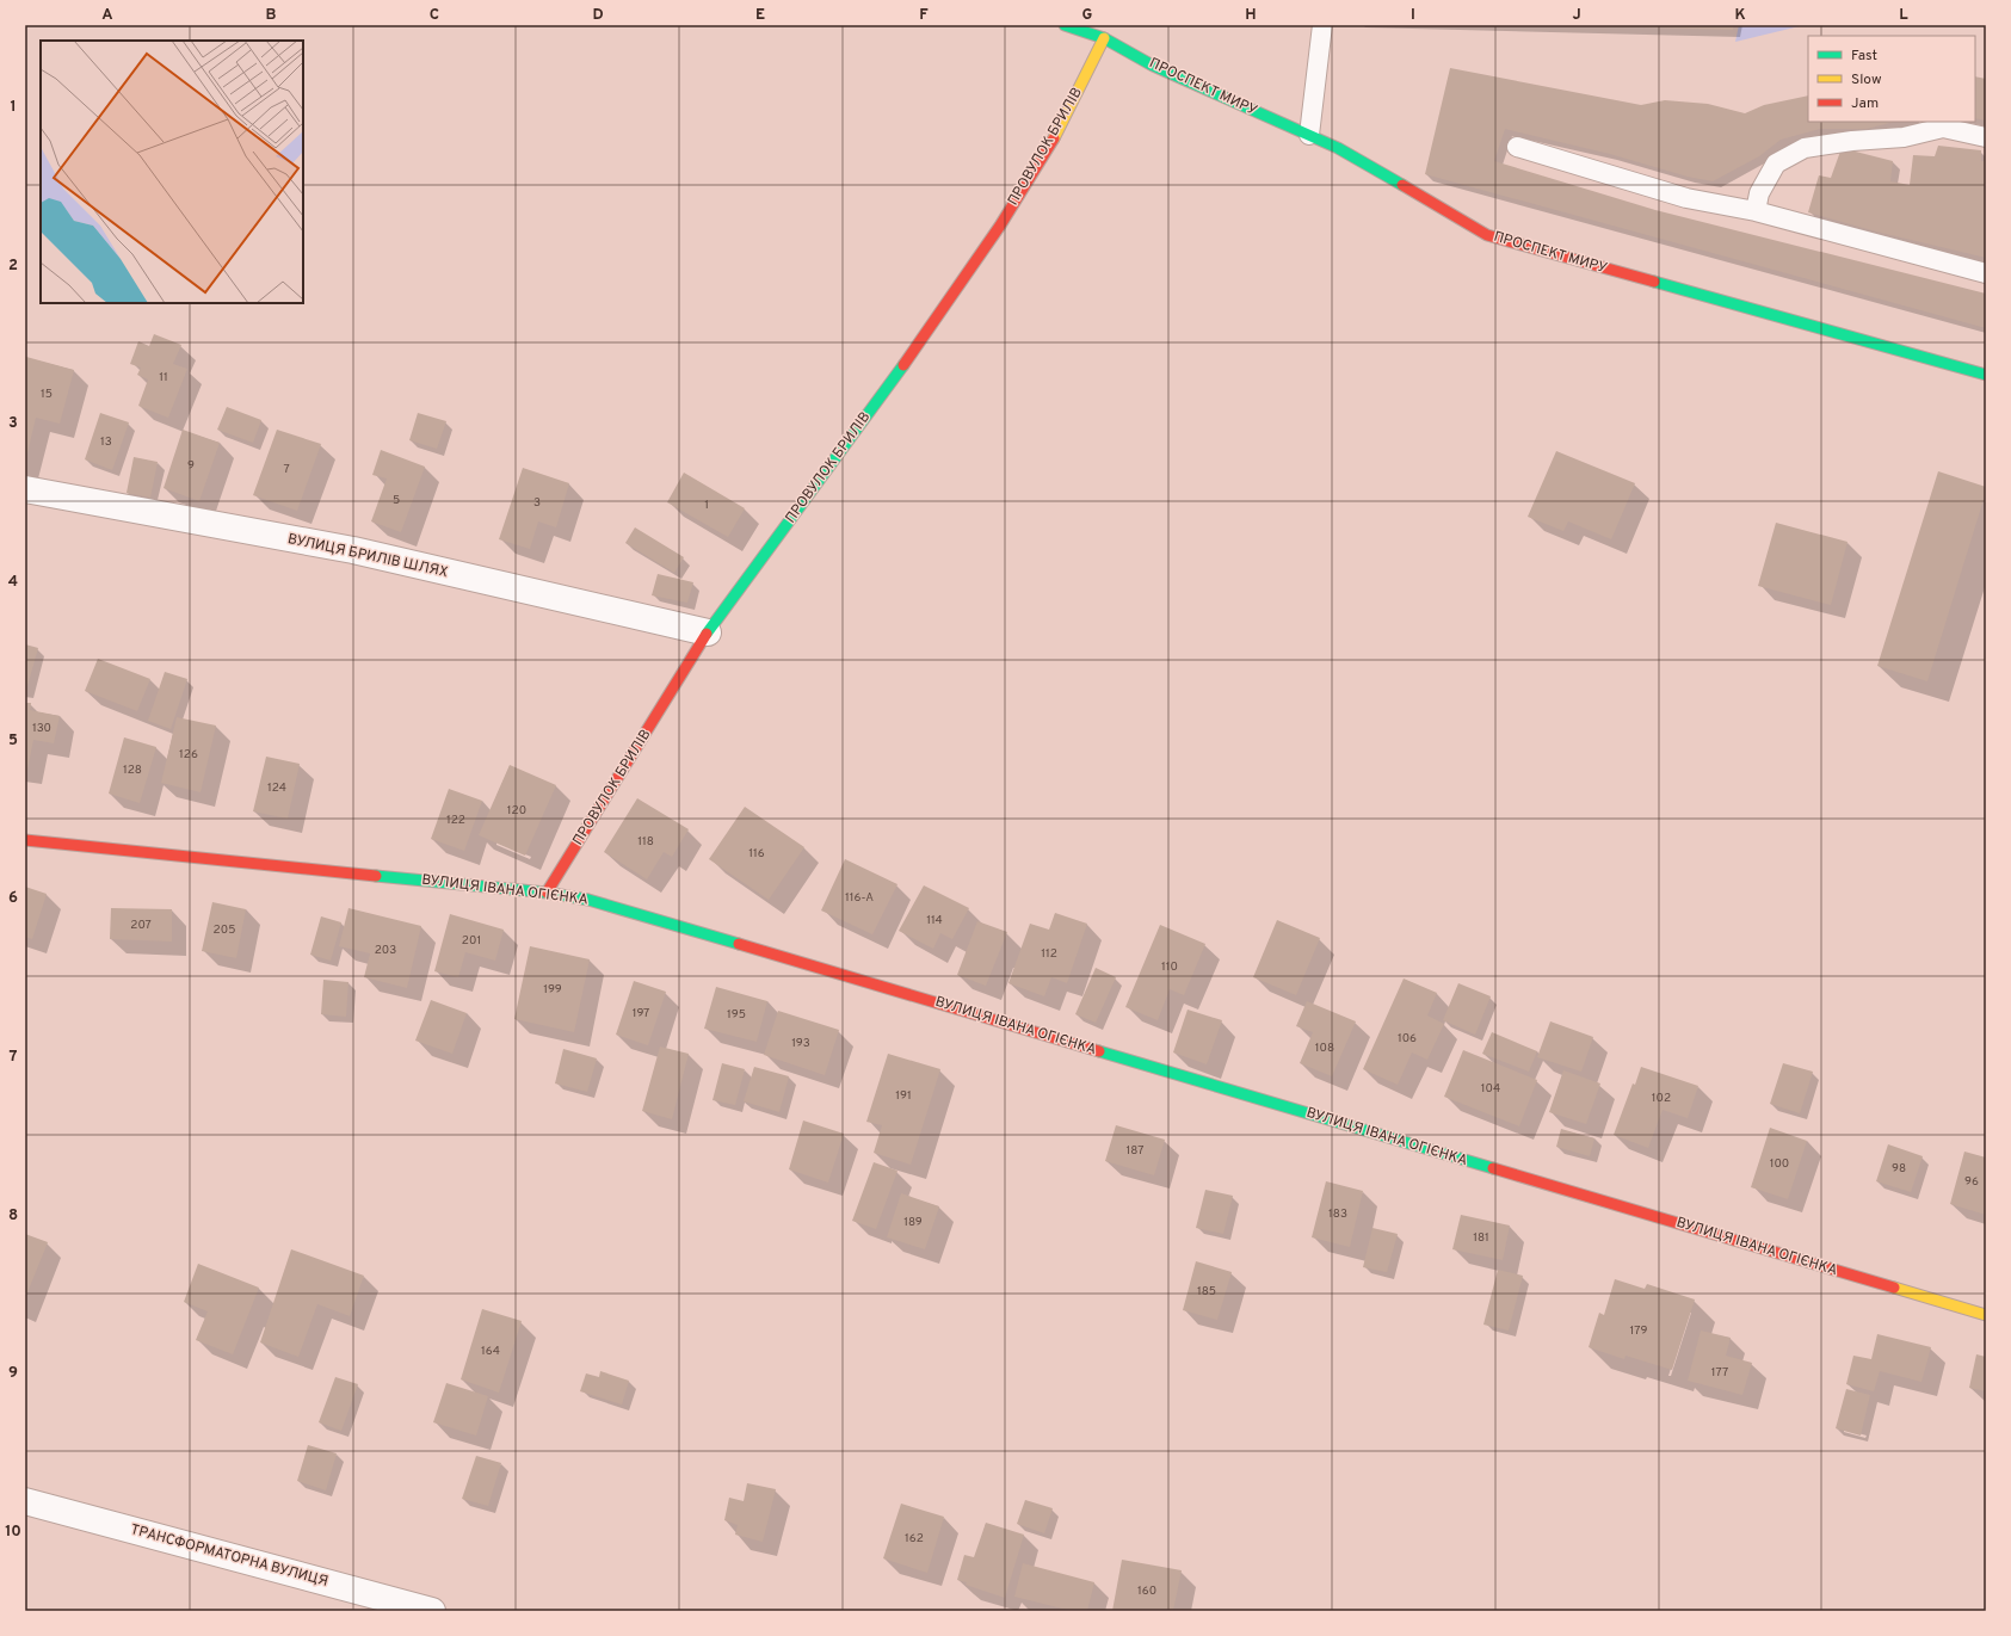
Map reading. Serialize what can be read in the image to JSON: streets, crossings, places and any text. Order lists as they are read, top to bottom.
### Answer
{
  "streets": {
    "street": [
      "ПРОСПЕКТ МИРУ",
      "ПРОВУЛОК БРИЛІВ",
      "ВУЛИЦЯ БРИЛІВ ШЛЯХ",
      "ВУЛИЦЯ ІВАНА ОГІЄНКА",
      "ТРАНСФОРМАТОРНА ВУЛИЦЯ"
    ]
  },
  "crossings": [
    ["ПРОСПЕКТ МИРУ", "ПРОВУЛОК БРИЛІВ"],
    ["ПРОВУЛОК БРИЛІВ", "ВУЛИЦЯ БРИЛІВ ШЛЯХ"],
    ["ПРОВУЛОК БРИЛІВ", "ВУЛИЦЯ ІВАНА ОГІЄНКА"]
  ],
  "house_numbers": [
    "11",
    "15",
    "13",
    "9",
    "7",
    "5",
    "3",
    "1",
    "130",
    "126",
    "128",
    "124",
    "120",
    "122",
    "118",
    "116",
    "116-А",
    "114",
    "207",
    "205",
    "201",
    "203",
    "112",
    "110",
    "199",
    "197",
    "195",
    "106",
    "193",
    "108",
    "104",
    "191",
    "102",
    "187",
    "100",
    "98",
    "96",
    "183",
    "189",
    "181",
    "185",
    "179",
    "164",
    "177",
    "162",
    "160"
  ],
  "legend": ["Fast", "Slow", "Jam"],
  "grid": {
    "columns": [
      "A",
      "B",
      "C",
      "D",
      "E",
      "F",
      "G",
      "H",
      "I",
      "J",
      "K",
      "L"
    ],
    "rows": [
      "1",
      "2",
      "3",
      "4",
      "5",
      "6",
      "7",
      "8",
      "9",
      "10"
    ]
  }
}
